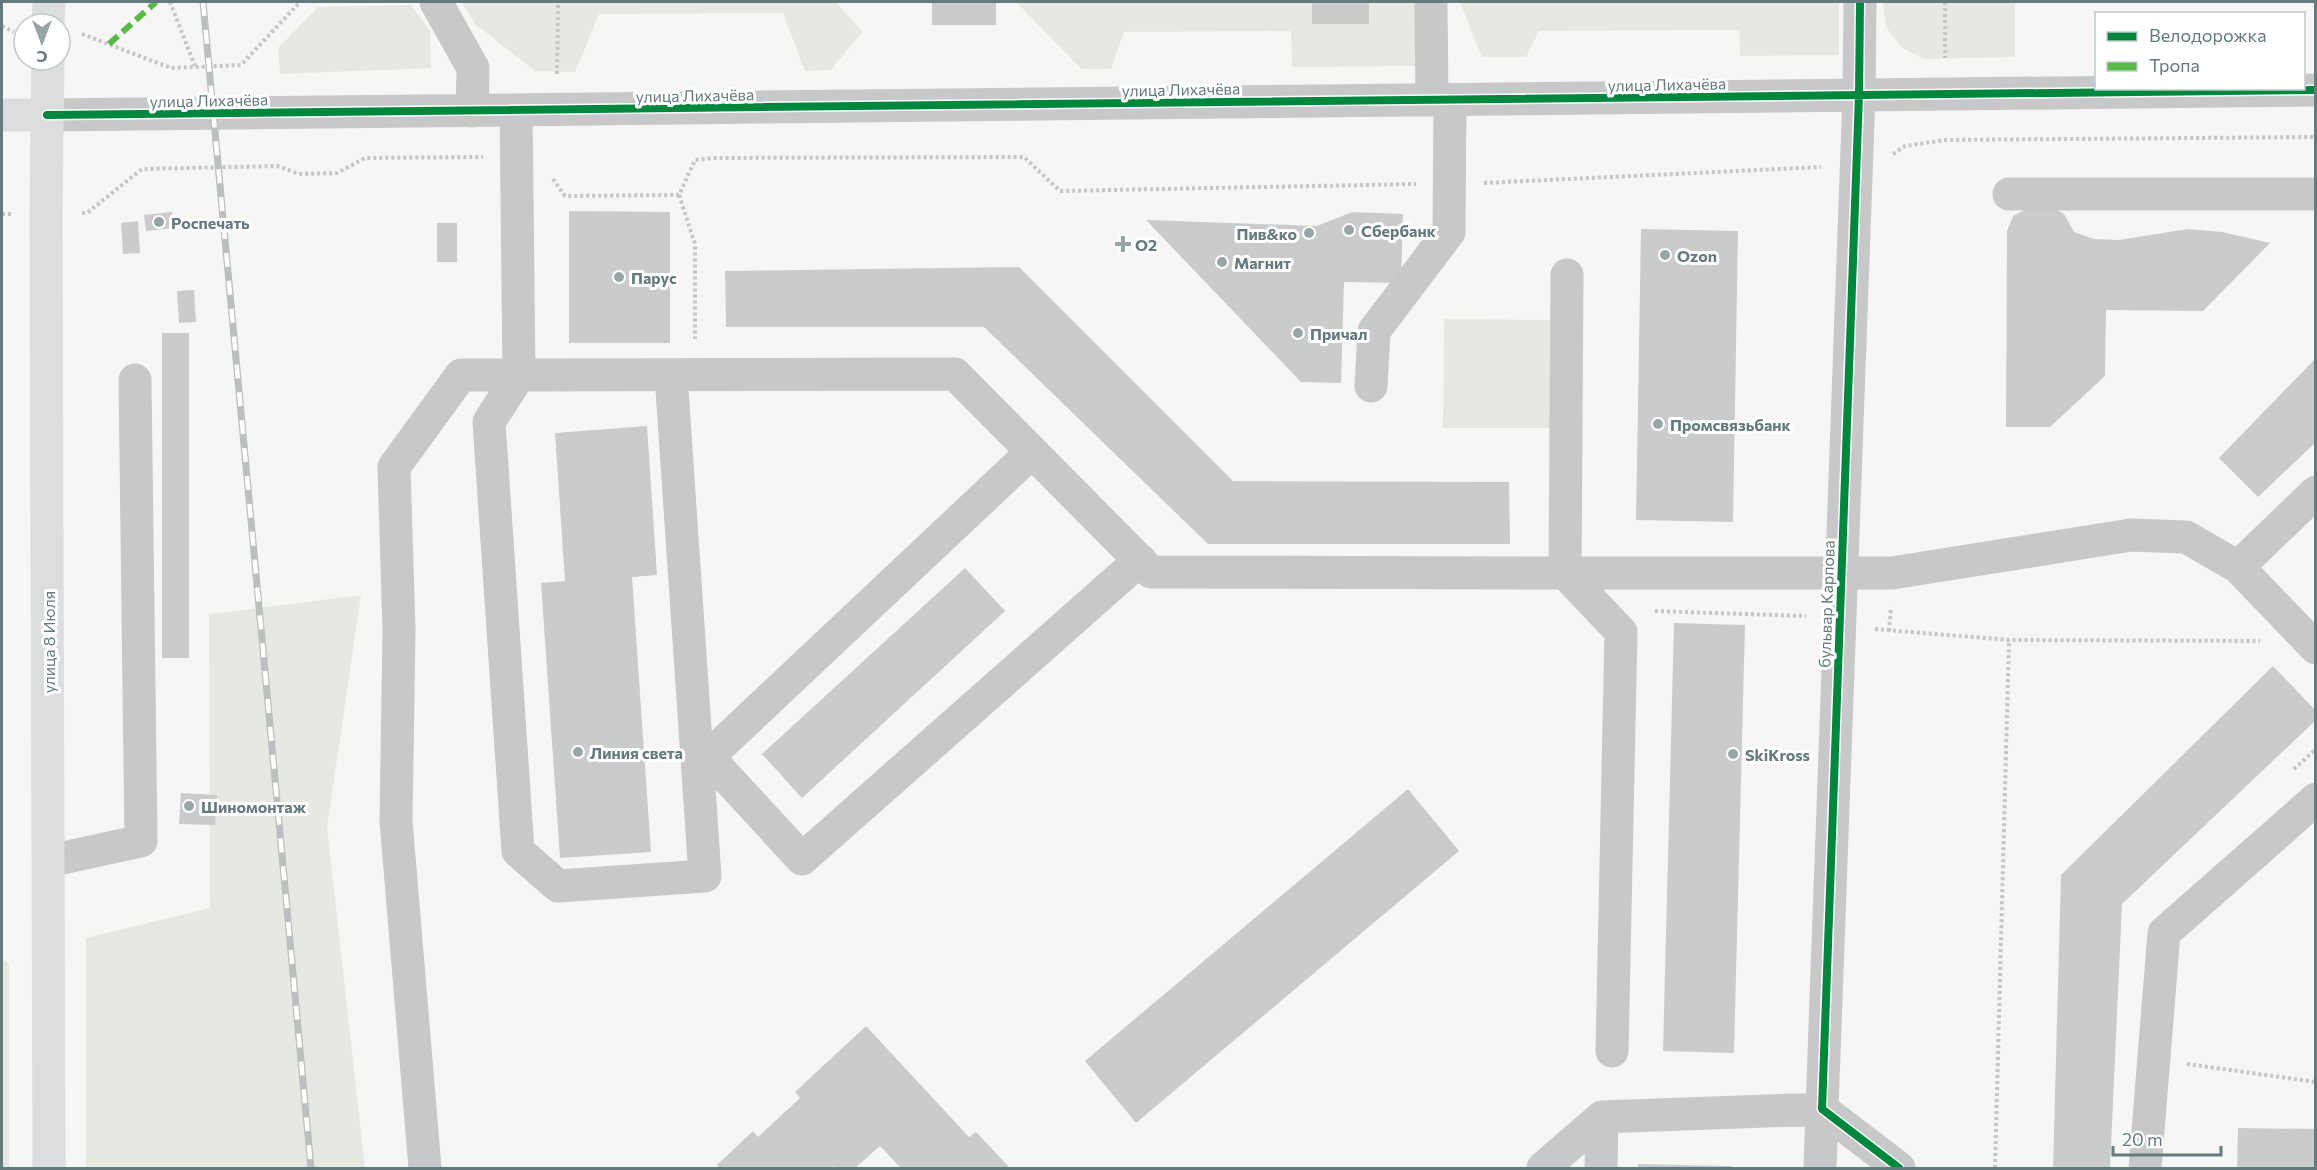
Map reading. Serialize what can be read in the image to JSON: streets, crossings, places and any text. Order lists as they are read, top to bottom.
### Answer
{
  "streets": {
    "main road": ["улица Лихачёва", "улица 8 Июля"],
    "street": ["бульвар Карпова"]
  },
  "crossings": [
    ["улица Лихачёва", "бульвар Карпова"],
    ["улица Лихачёва", "улица 8 Июля"]
  ],
  "places": {
    "other": [
      "Роспечать",
      "Сбербанк",
      "Пив&ко",
      "Ozon",
      "Магнит",
      "Парус",
      "Причал",
      "Промсвязьбанк",
      "Линия света",
      "SkiKross",
      "Шиномонтаж"
    ],
    "health": ["O2"]
  },
  "legend": ["Велодорожка", "Тропа"],
  "scale_bar": "20 m",
  "north": "bottom"
}
